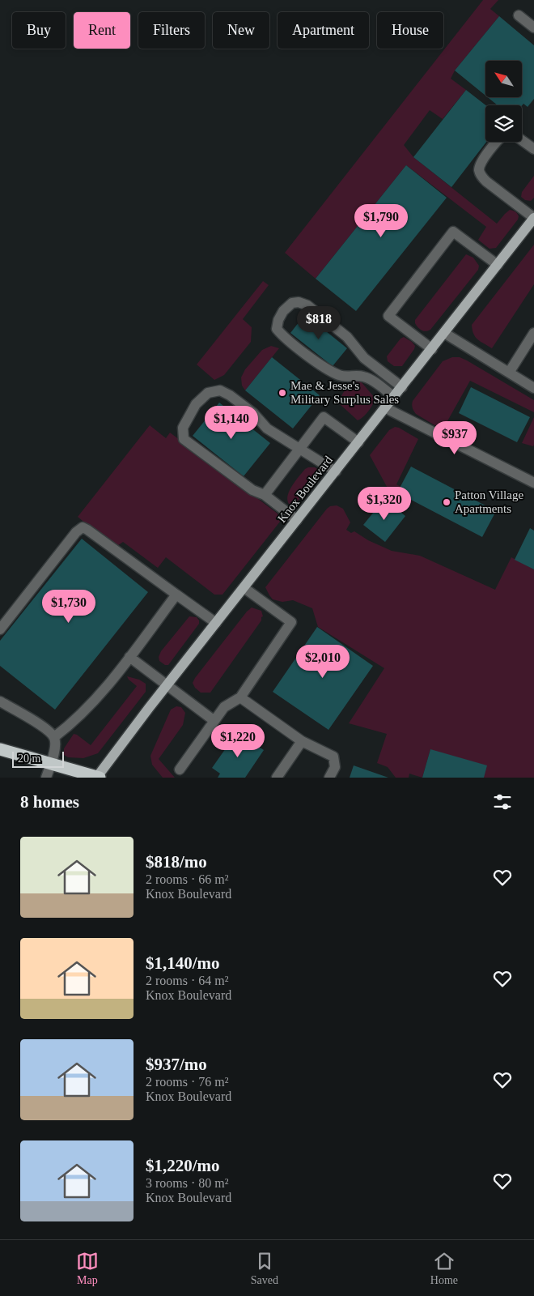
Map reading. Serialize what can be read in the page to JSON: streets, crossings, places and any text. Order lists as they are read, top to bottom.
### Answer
{
  "streets": {
    "main road": ["Knox Boulevard"]
  },
  "places": ["Mae & Jesse's Military Surplus Sales", "Patton Village Apartments"],
  "scale_bar": "20 m",
  "north": "top left",
  "page": {
    "chip": [
      "Buy",
      "Rent",
      "Filters",
      "New",
      "Apartment",
      "House"
    ],
    "price": [
      "$1,790",
      "$818",
      "$1,140",
      "$937",
      "$1,320",
      "$1,730",
      "$2,010",
      "$1,220"
    ],
    "scale": "20 m",
    "heading": "8 homes",
    "list": [
      {
        "name": "$818/mo",
        "note": "2 rooms · 66 m² · Knox Boulevard"
      },
      {
        "name": "$1,140/mo",
        "note": "2 rooms · 64 m² · Knox Boulevard"
      },
      {
        "name": "$937/mo",
        "note": "2 rooms · 76 m² · Knox Boulevard"
      },
      {
        "name": "$1,220/mo",
        "note": "3 rooms · 80 m² · Knox Boulevard"
      }
    ],
    "tabs": ["Map", "Saved", "Home"]
  }
}
